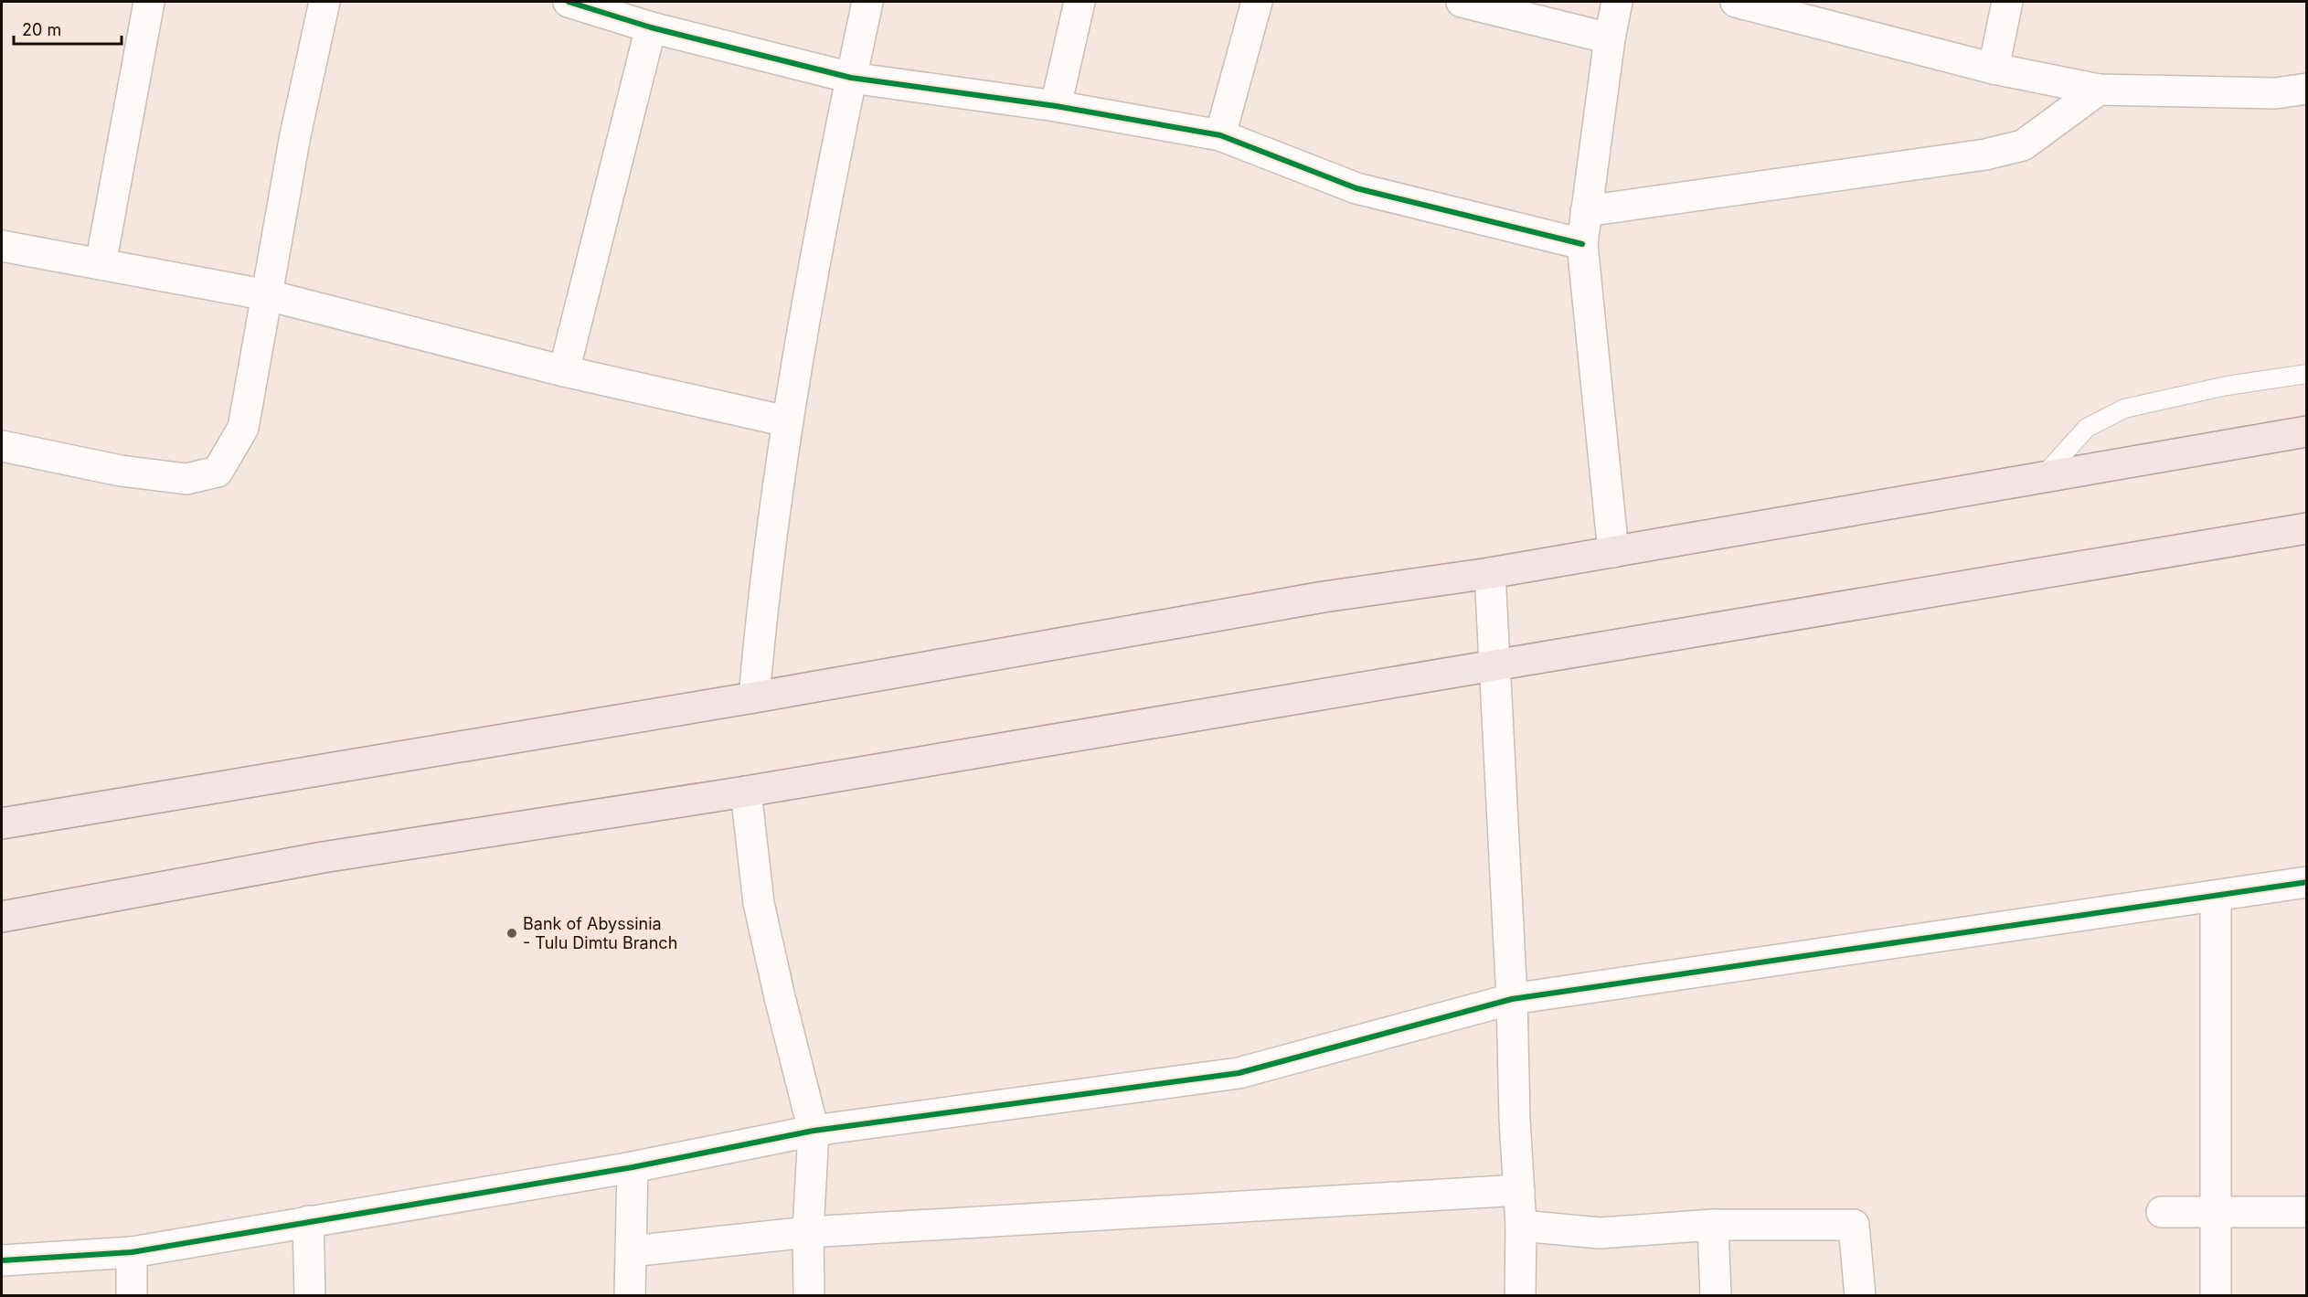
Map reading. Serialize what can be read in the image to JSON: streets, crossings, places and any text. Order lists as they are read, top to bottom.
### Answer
{
  "places": ["Bank of Abyssinia - Tulu Dimtu Branch"],
  "scale_bar": "20 m"
}
